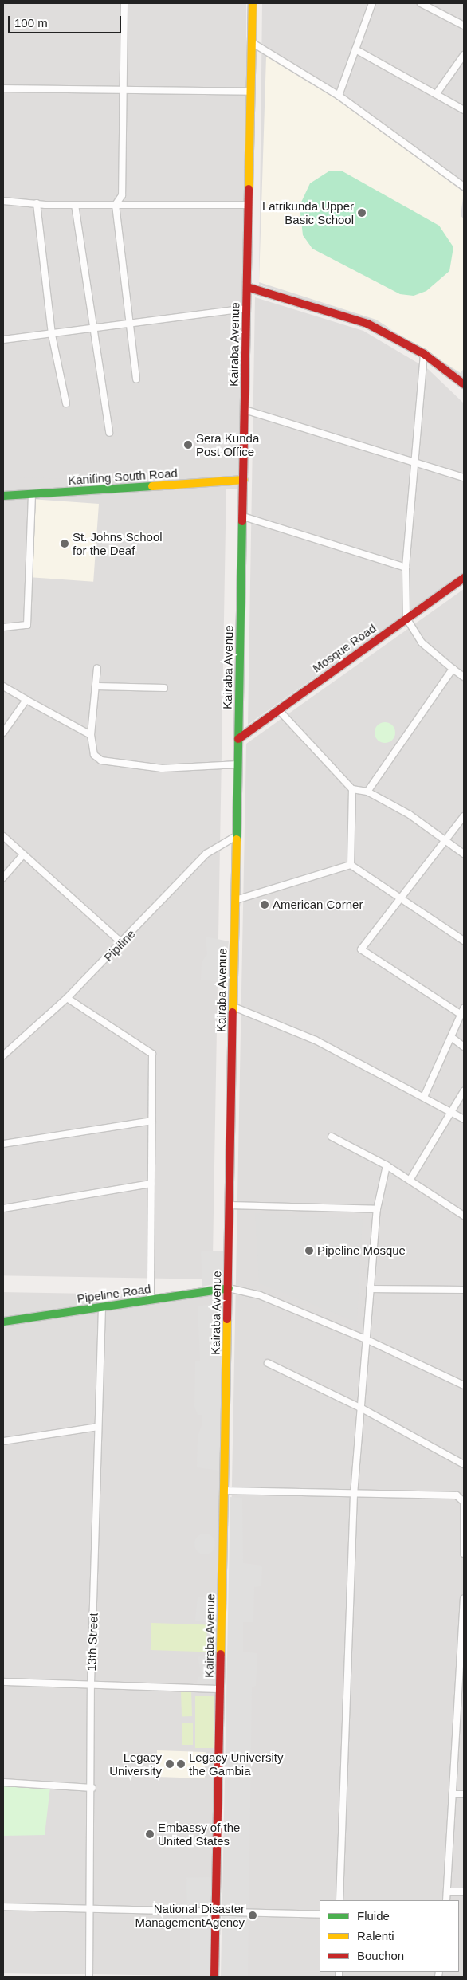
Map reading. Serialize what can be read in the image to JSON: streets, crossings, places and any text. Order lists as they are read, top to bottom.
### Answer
{
  "streets": {
    "street": [
      "Kairaba Avenue",
      "Kanifing South Road",
      "Mosque Road",
      "Pipiline",
      "Pipeline Road",
      "13th Street"
    ]
  },
  "crossings": [
    ["Kairaba Avenue", "Kanifing South Road"],
    ["Kairaba Avenue", "Mosque Road"],
    ["Kairaba Avenue", "Pipiline"],
    ["Kairaba Avenue", "Pipeline Road"],
    ["Pipeline Road", "13th Street"]
  ],
  "places": [
    "Latrikunda Upper Basic School",
    "Sera Kunda Post Office",
    "St. Johns School for the Deaf",
    "American Corner",
    "Pipeline Mosque",
    "Legacy University",
    "Legacy University the Gambia",
    "Embassy of the United States",
    "National Disaster ManagementAgency"
  ],
  "legend": ["Fluide", "Ralenti", "Bouchon"],
  "scale_bar": "100 m"
}
